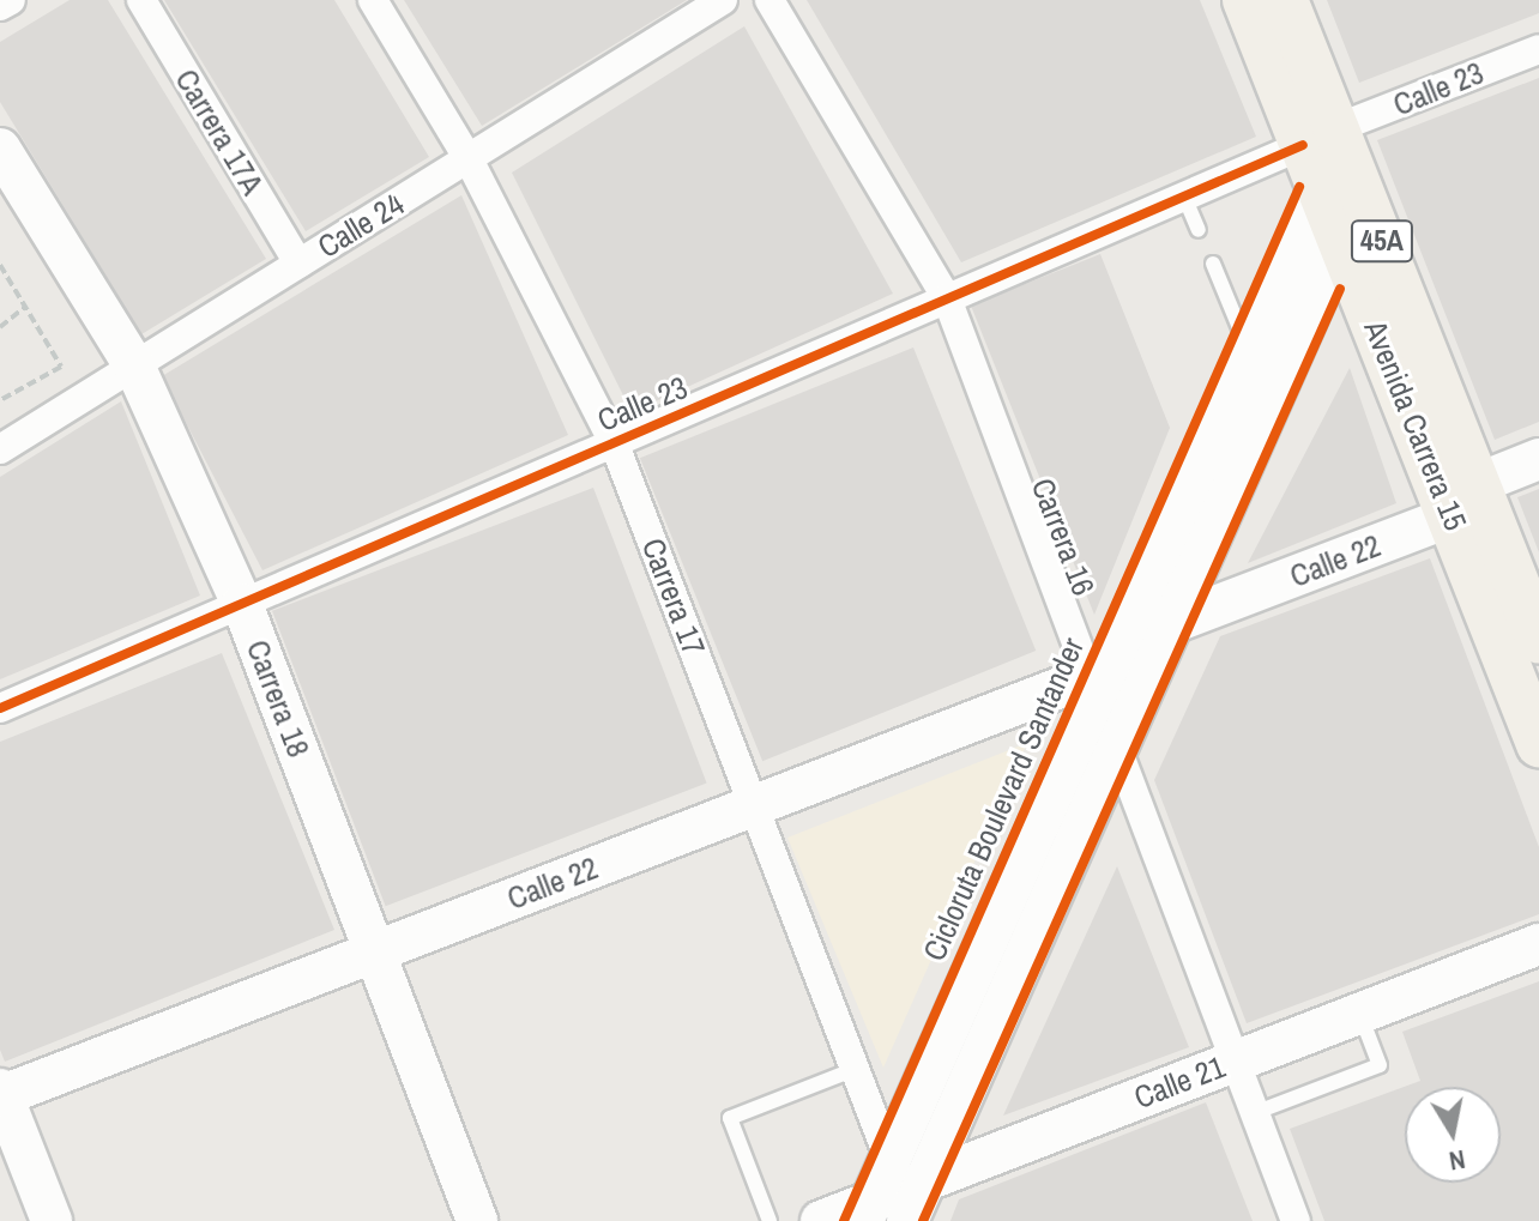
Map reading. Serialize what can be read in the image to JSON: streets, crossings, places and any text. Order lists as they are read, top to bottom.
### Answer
{
  "streets": {
    "main road": ["45A", "Avenida Carrera 15"],
    "street": [
      "Calle 23",
      "Carrera 17A",
      "Calle 24",
      "Carrera 16",
      "Calle 22",
      "Carrera 17",
      "Carrera 18",
      "Calle 21"
    ],
    "cycle path": ["Cicloruta Boulevard Santander"]
  },
  "crossings": [
    ["Calle 23", "Avenida Carrera 15"],
    ["Calle 23", "Carrera 16"],
    ["Calle 23", "Carrera 17"],
    ["Calle 23", "Carrera 18"],
    ["Carrera 17A", "Calle 24"],
    ["Calle 24", "Carrera 17"],
    ["Calle 24", "Carrera 18"],
    ["Avenida Carrera 15", "Calle 22"],
    ["Carrera 16", "Calle 22"],
    ["Carrera 16", "Calle 21"],
    ["Calle 22", "Carrera 17"],
    ["Calle 22", "Carrera 18"],
    ["Carrera 17", "Calle 21"]
  ],
  "north": "bottom"
}
